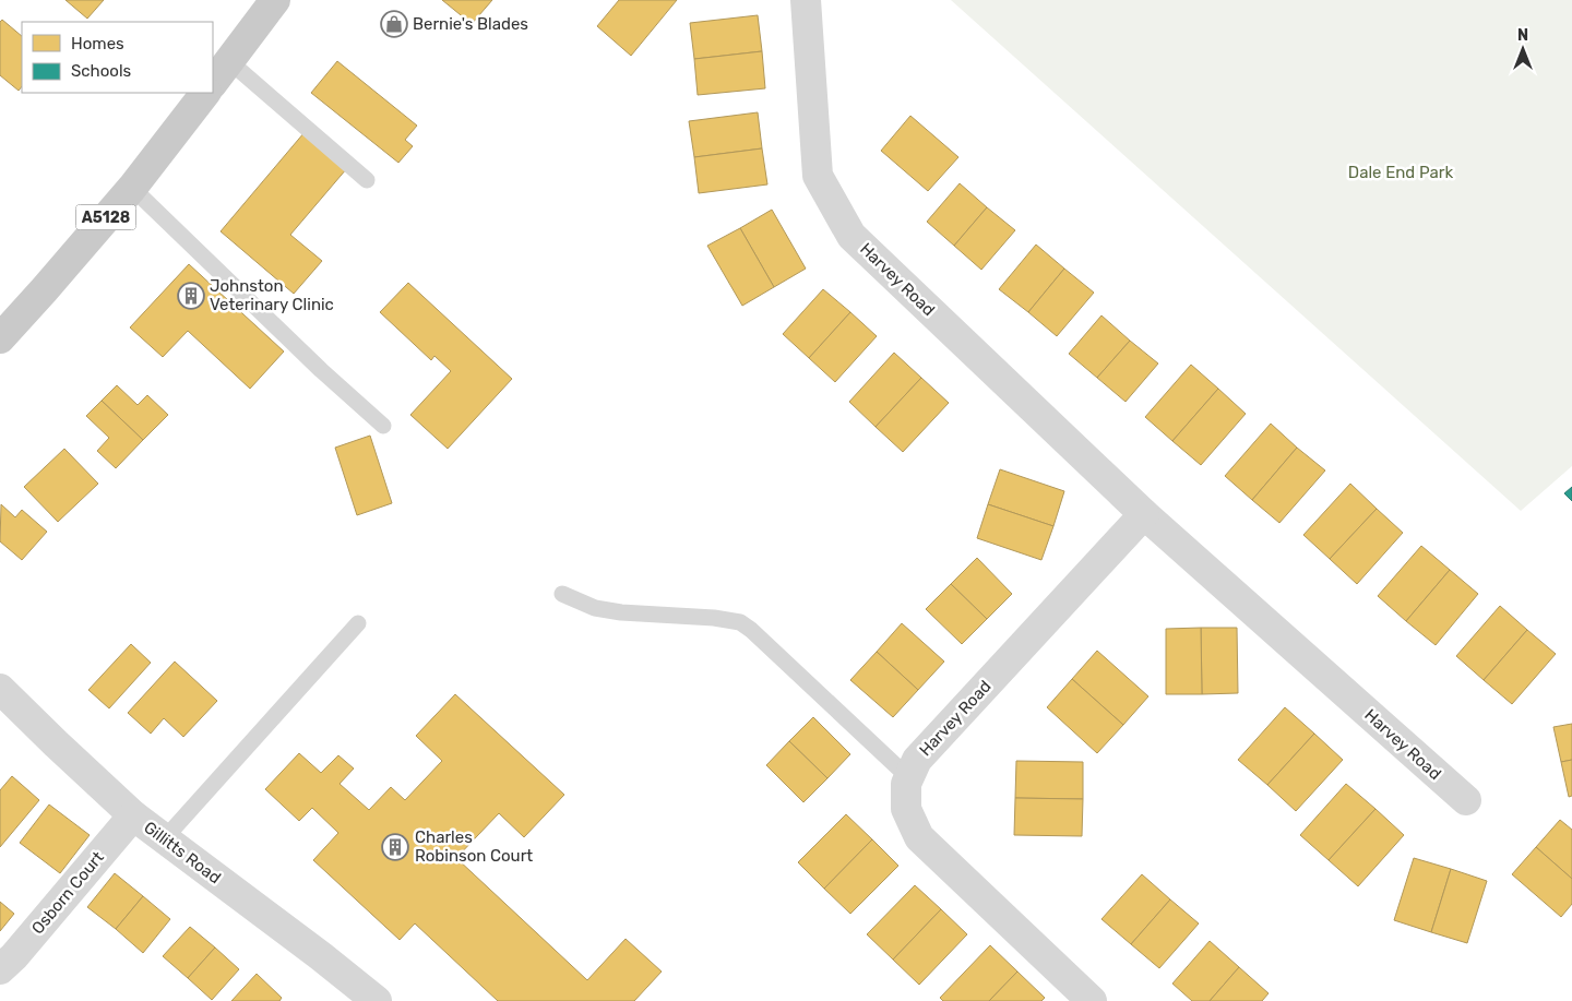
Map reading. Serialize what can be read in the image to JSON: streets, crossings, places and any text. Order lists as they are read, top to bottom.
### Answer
{
  "streets": {
    "main road": ["A5128"],
    "street": ["Harvey Road", "Gillitts Road", "Osborn Court"]
  },
  "crossings": [
    ["Gillitts Road", "Osborn Court"]
  ],
  "parks": ["Dale End Park"],
  "places": {
    "shop": ["Bernie's Blades"],
    "building": ["Johnston Veterinary Clinic", "Charles Robinson Court"]
  },
  "legend": ["Homes", "Schools"],
  "north": "top"
}
